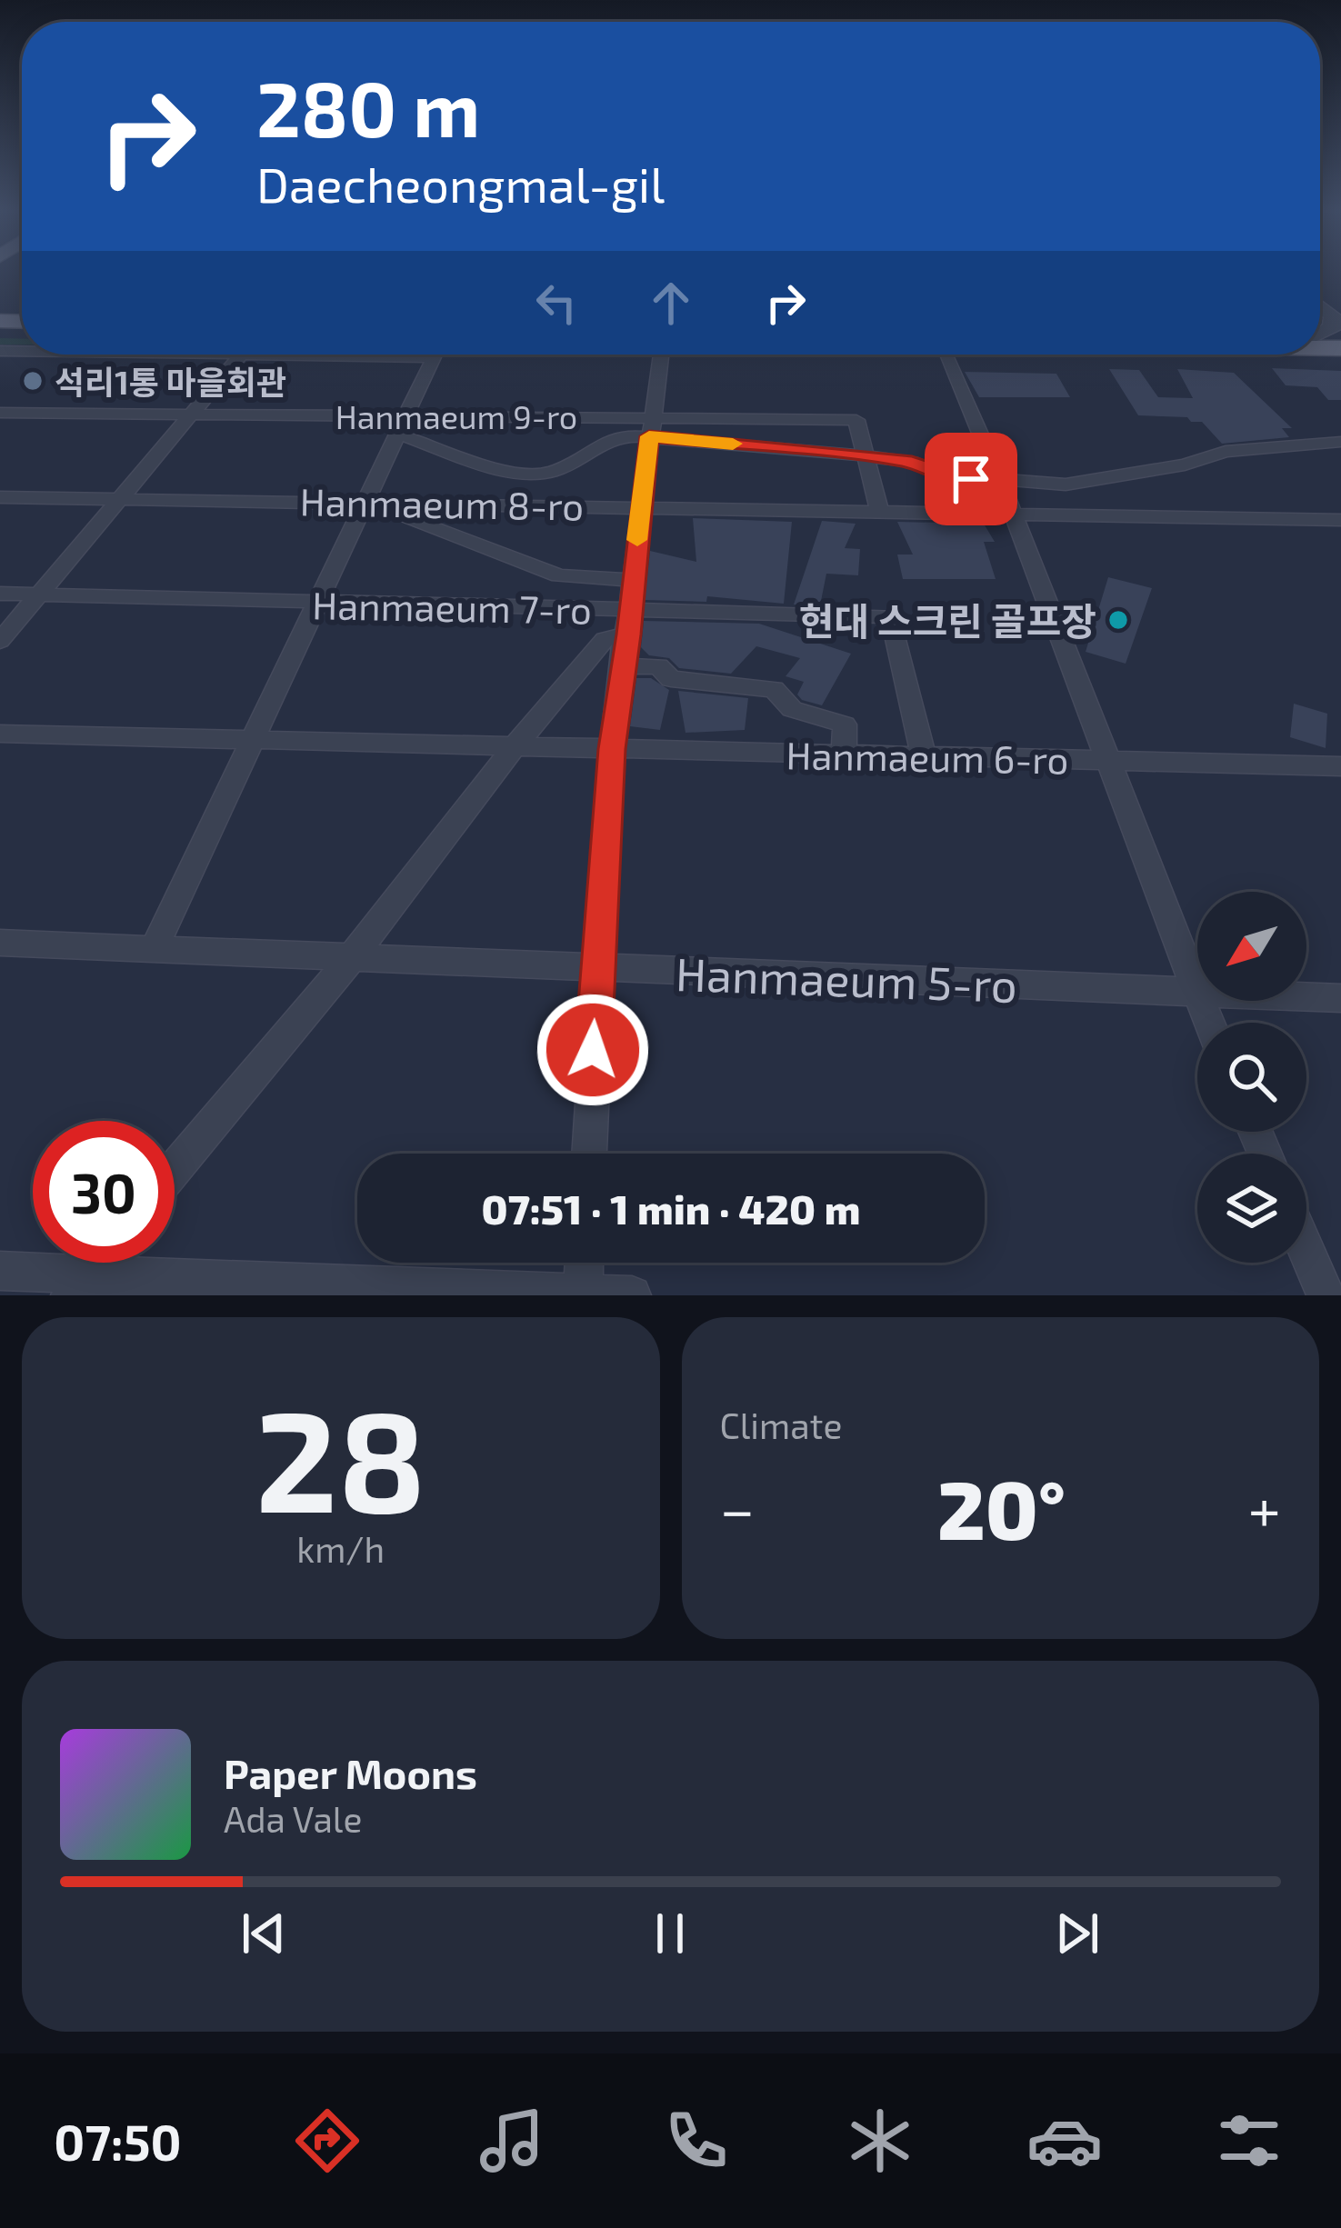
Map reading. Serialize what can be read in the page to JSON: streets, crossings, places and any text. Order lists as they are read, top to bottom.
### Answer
{
  "streets": {
    "street": [
      "Hanmaeum 9-ro",
      "Hanmaeum 8-ro",
      "Hanmaeum 7-ro",
      "Hanmaeum 6-ro",
      "Hanmaeum 5-ro"
    ]
  },
  "crossings": [
    ["Hanmaeum 7-ro", "Hanmaeum 6-ro"]
  ],
  "places": ["석리1통 마을회관", "현대 스크린 골프장"],
  "north": "bottom left",
  "page": {
    "turn": ["280 m", "Daecheongmal-gil"],
    "limit": "30",
    "trip": "07:51 · 1 min · 420 m",
    "tile": [
      ["28", "km/h"],
      "Climate"
    ],
    "heat": ["−", "20°", "+"],
    "song": ["Paper Moons", "Ada Vale"],
    "tabs": "07:50"
  }
}
